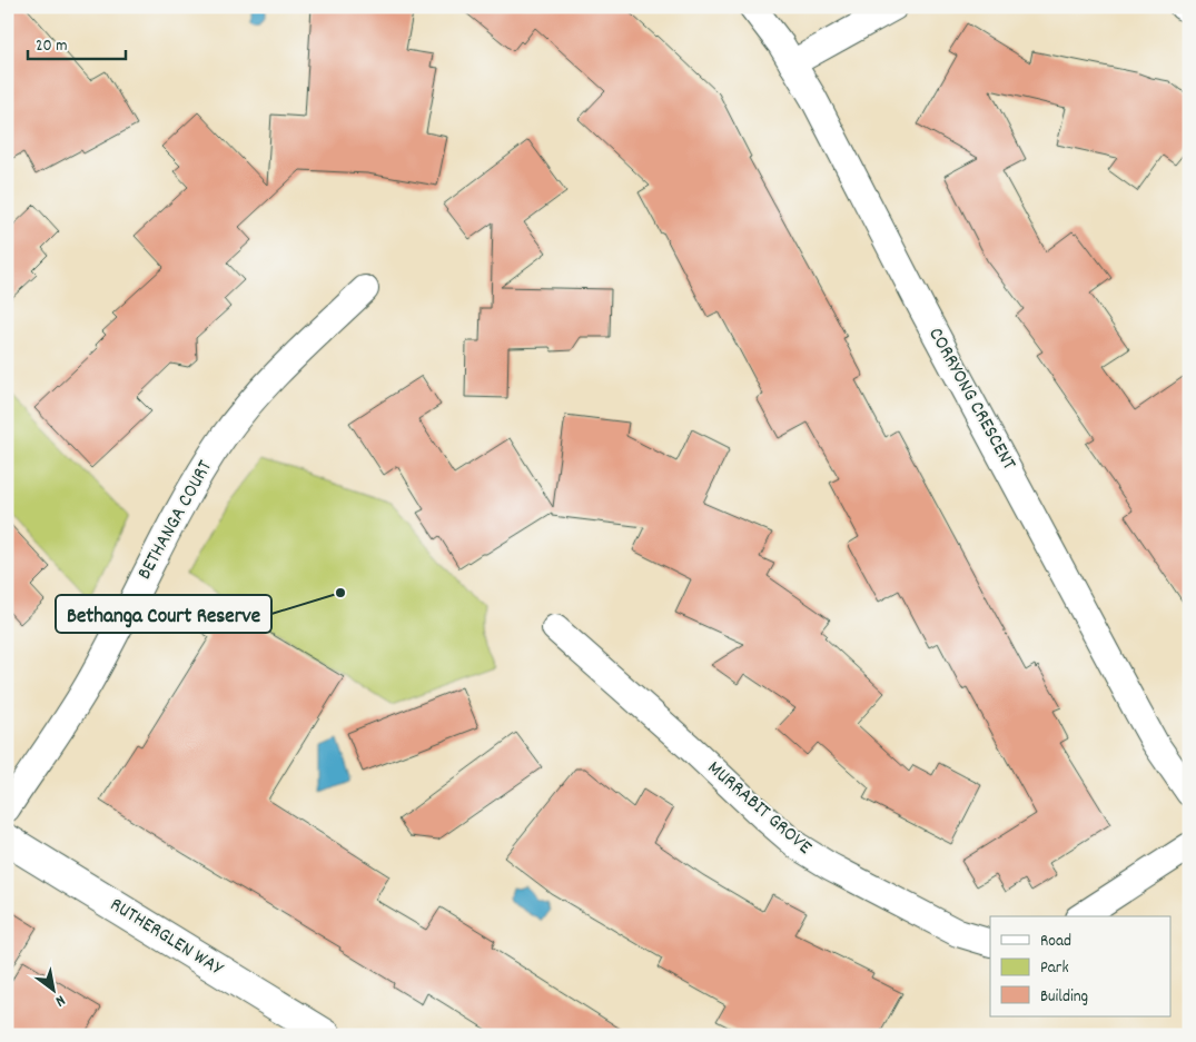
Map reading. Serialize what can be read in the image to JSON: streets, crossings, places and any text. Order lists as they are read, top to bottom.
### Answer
{
  "streets": {
    "street": [
      "CORRYONG CRESCENT",
      "BETHANGA COURT",
      "MURRABIT GROVE",
      "RUTHERGLEN WAY"
    ]
  },
  "places": ["Bethanga Court Reserve"],
  "legend": ["Road", "Park", "Building"],
  "scale_bar": "20 m",
  "north": "bottom right"
}
